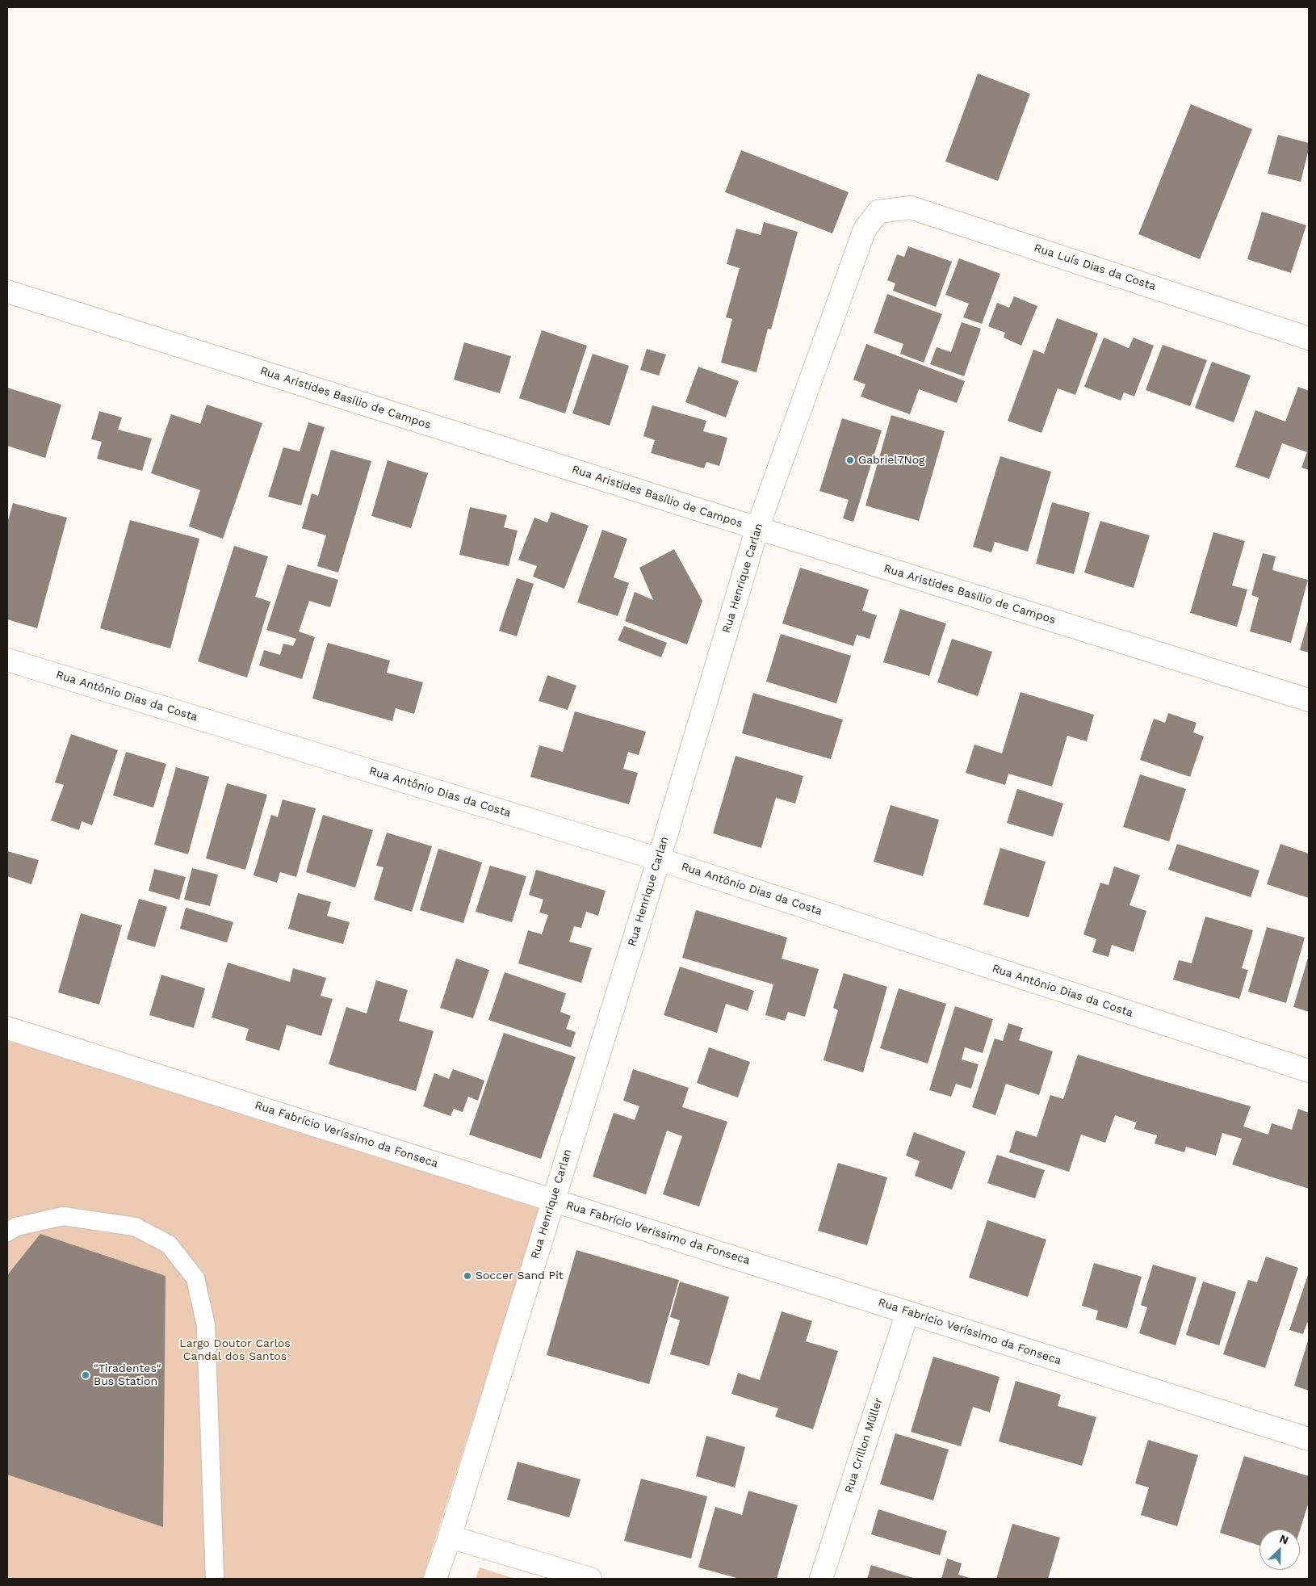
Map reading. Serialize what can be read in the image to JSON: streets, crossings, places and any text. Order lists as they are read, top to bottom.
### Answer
{
  "streets": {
    "street": [
      "Rua Luís Dias da Costa",
      "Rua Aristides Basílio de Campos",
      "Rua Henrique Carlan",
      "Rua Antônio Dias da Costa",
      "Rua Fabrício Veríssimo da Fonseca",
      "Rua Crillon Müller"
    ]
  },
  "crossings": [
    ["Rua Luís Dias da Costa", "Rua Henrique Carlan"],
    ["Rua Aristides Basílio de Campos", "Rua Henrique Carlan"],
    ["Rua Henrique Carlan", "Rua Antônio Dias da Costa"],
    ["Rua Henrique Carlan", "Rua Fabrício Veríssimo da Fonseca"],
    ["Rua Fabrício Veríssimo da Fonseca", "Rua Crillon Müller"]
  ],
  "parks": ["Largo Doutor Carlos Candal dos Santos"],
  "places": ["Gabriel7Nog", "Soccer Sand Pit", "\"Tiradentes\" Bus Station"],
  "north": "top right"
}
